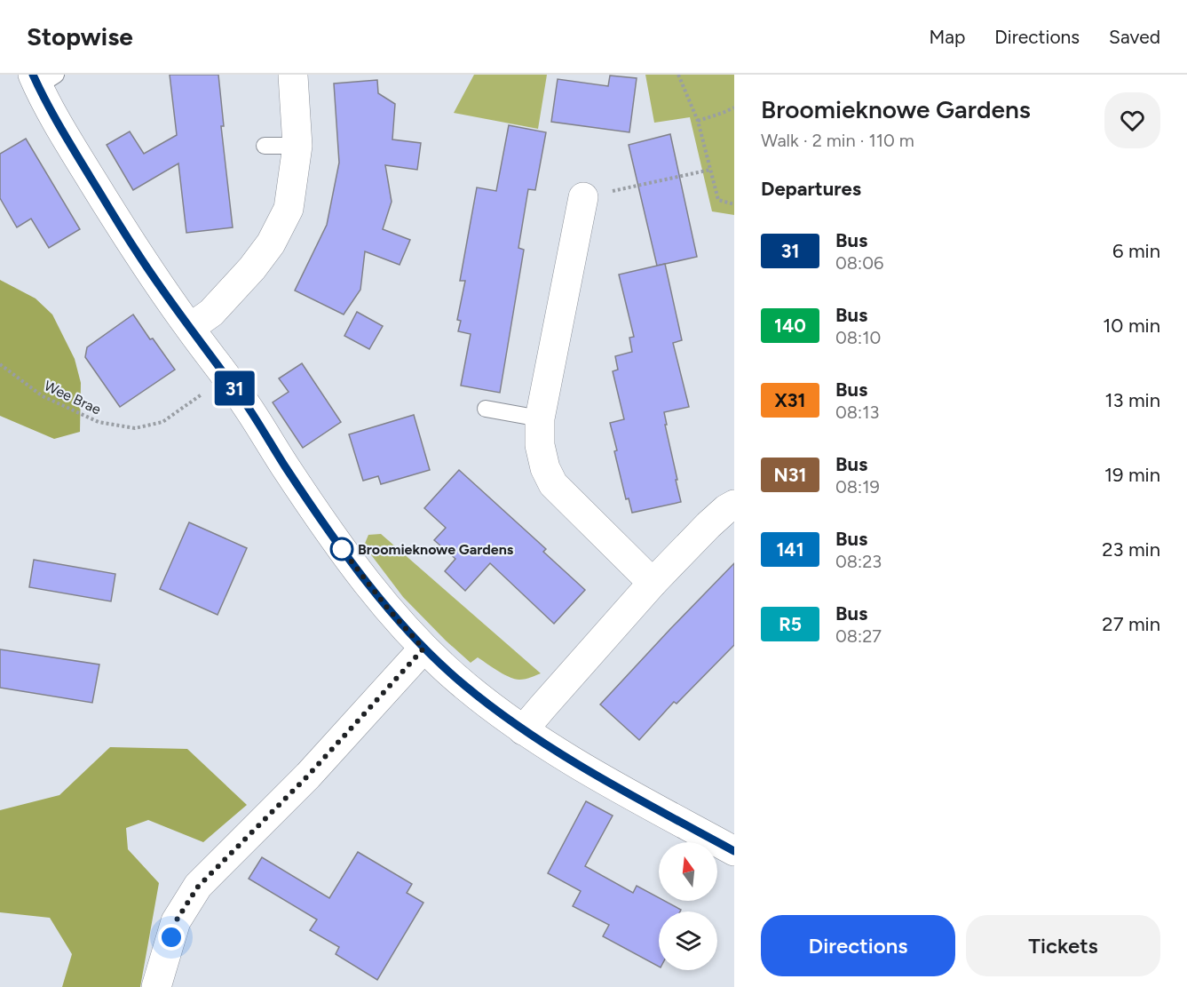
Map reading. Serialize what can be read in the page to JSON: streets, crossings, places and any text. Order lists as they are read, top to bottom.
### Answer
{
  "streets": {
    "path": ["Wee Brae"]
  },
  "places": ["Broomieknowe Gardens"],
  "lines": ["bus line 31"],
  "north": "top",
  "page": {
    "header": "Stopwise",
    "nav": ["Map", "Directions", "Saved"],
    "on_map": "31",
    "heading": [
      ["Broomieknowe Gardens", "Walk · 2 min · 110 m"],
      "Departures"
    ],
    "list": [
      {
        "mark": "31",
        "name": "Bus",
        "note": "08:06",
        "value": "6 min"
      },
      {
        "mark": "140",
        "name": "Bus",
        "note": "08:10",
        "value": "10 min"
      },
      {
        "mark": "X31",
        "name": "Bus",
        "note": "08:13",
        "value": "13 min"
      },
      {
        "mark": "N31",
        "name": "Bus",
        "note": "08:19",
        "value": "19 min"
      },
      {
        "mark": "141",
        "name": "Bus",
        "note": "08:23",
        "value": "23 min"
      },
      {
        "mark": "R5",
        "name": "Bus",
        "note": "08:27",
        "value": "27 min"
      }
    ],
    "buttons": ["Directions", "Tickets"]
  }
}
